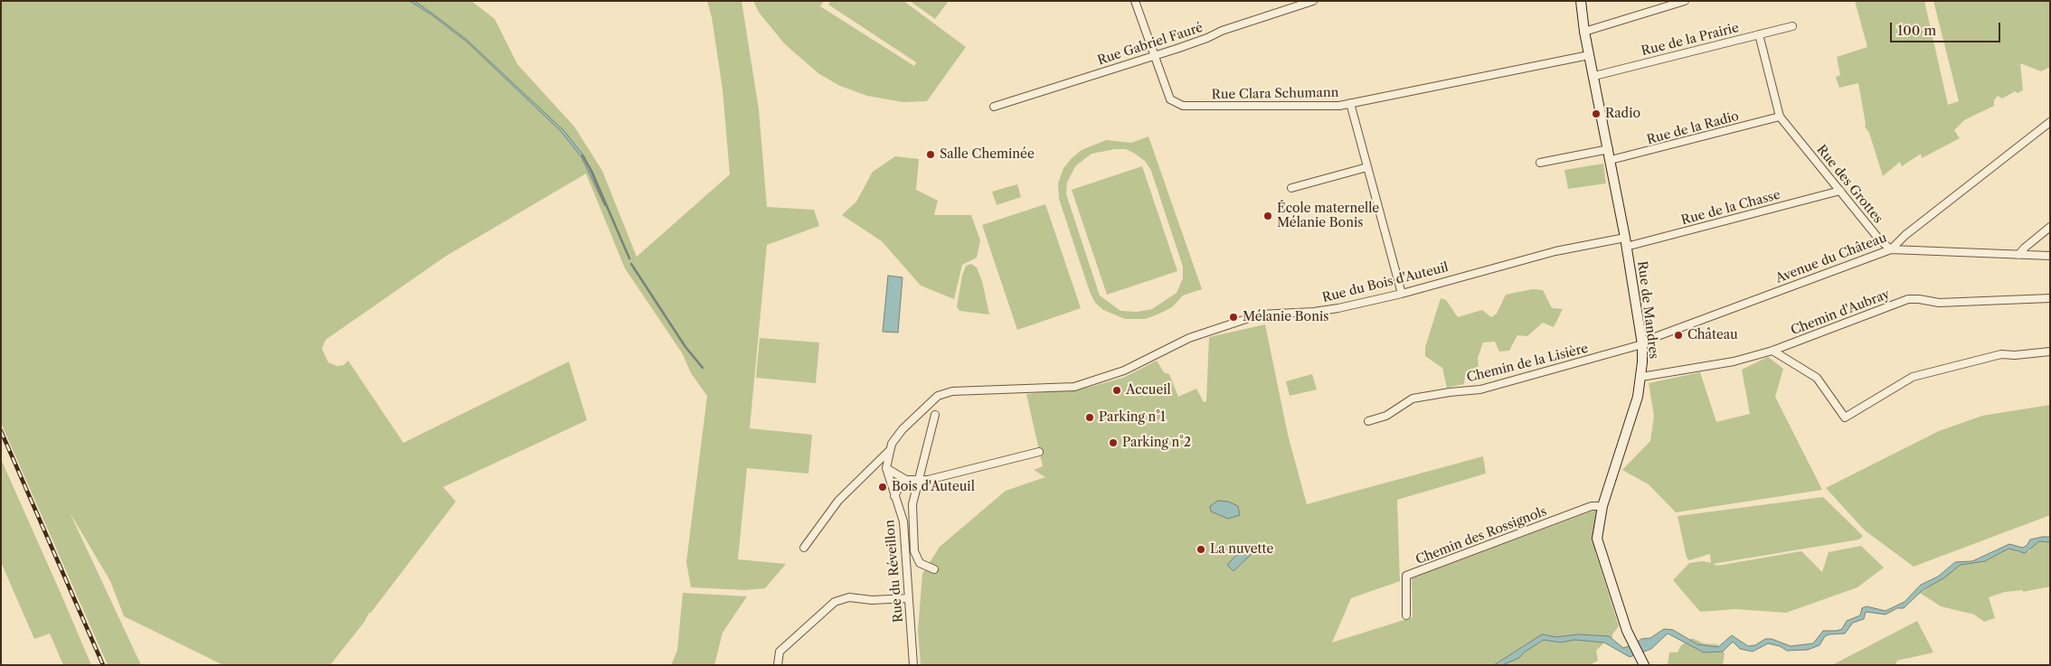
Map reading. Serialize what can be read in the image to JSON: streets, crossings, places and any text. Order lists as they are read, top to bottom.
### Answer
{
  "streets": {
    "street": [
      "Rue de la Prairie",
      "Rue Gabriel Fauré",
      "Rue Clara Schumann",
      "Rue de la Radio",
      "Rue des Grottes",
      "Rue de la Chasse",
      "Avenue du Château",
      "Rue du Bois d'Auteuil",
      "Rue de Mandres",
      "Chemin d'Aubray",
      "Chemin de la Lisière",
      "Chemin des Rossignols",
      "Rue du Réveillon"
    ]
  },
  "crossings": [
    ["Rue de la Prairie", "Rue des Grottes"],
    ["Rue de la Prairie", "Rue de Mandres"],
    ["Rue Gabriel Fauré", "Rue Clara Schumann"],
    ["Rue Clara Schumann", "Rue de Mandres"],
    ["Rue de la Radio", "Rue des Grottes"],
    ["Rue de la Radio", "Rue de Mandres"],
    ["Rue des Grottes", "Rue de la Chasse"],
    ["Rue des Grottes", "Avenue du Château"],
    ["Rue de la Chasse", "Rue du Bois d'Auteuil"],
    ["Rue de la Chasse", "Rue de Mandres"],
    ["Avenue du Château", "Rue de Mandres"],
    ["Avenue du Château", "Chemin de la Lisière"],
    ["Rue du Bois d'Auteuil", "Rue de Mandres"],
    ["Rue du Bois d'Auteuil", "Rue du Réveillon"],
    ["Rue de Mandres", "Chemin d'Aubray"],
    ["Rue de Mandres", "Chemin de la Lisière"],
    ["Rue de Mandres", "Chemin des Rossignols"]
  ],
  "places": [
    "Radio",
    "Salle Cheminée",
    "École maternelle Mélanie Bonis",
    "Mélanie Bonis",
    "Château",
    "Accueil",
    "Parking n°1",
    "Parking n°2",
    "Bois d'Auteuil",
    "La nuvette"
  ],
  "scale_bar": "100 m"
}
